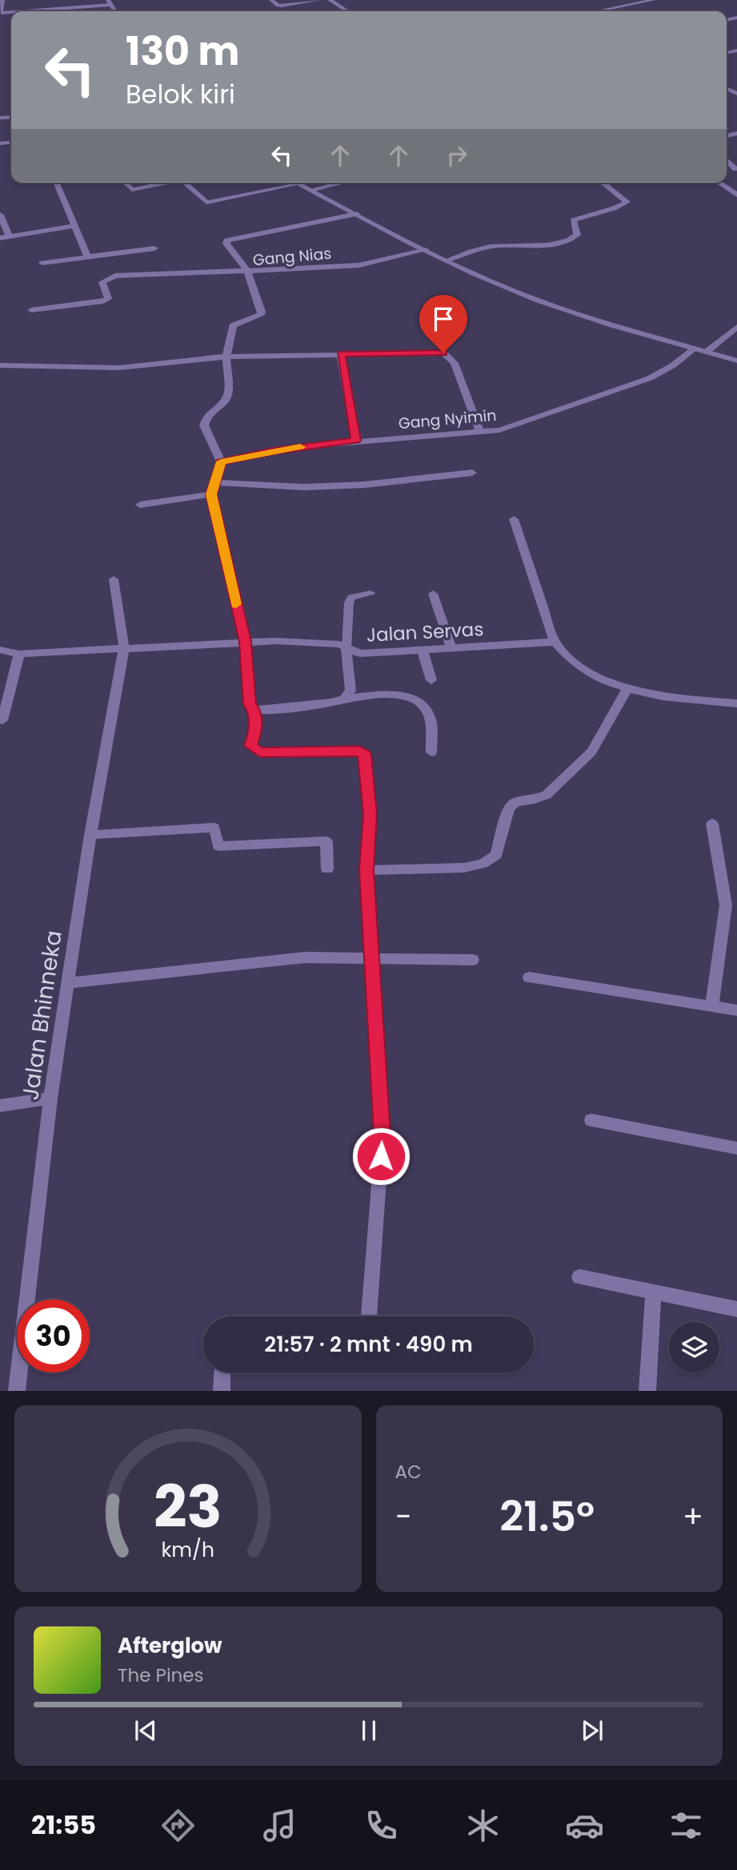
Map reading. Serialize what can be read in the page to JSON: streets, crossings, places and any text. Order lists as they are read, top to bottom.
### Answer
{
  "streets": {
    "street": [
      "Gang Nias",
      "Gang Nyimin",
      "Jalan Servas",
      "Jalan Bhinneka"
    ]
  },
  "crossings": [
    ["Gang Nias", "Gang Nyimin"],
    ["Jalan Servas", "Jalan Bhinneka"]
  ],
  "page": {
    "turn": ["130 m", "Belok kiri"],
    "limit": "30",
    "trip": "21:57 · 2 mnt · 490 m",
    "tile": "AC",
    "heat": ["−", "21.5°", "+"],
    "song": ["Afterglow", "The Pines"],
    "tabs": "21:55",
    "gauge": ["23", "km/h"]
  }
}
